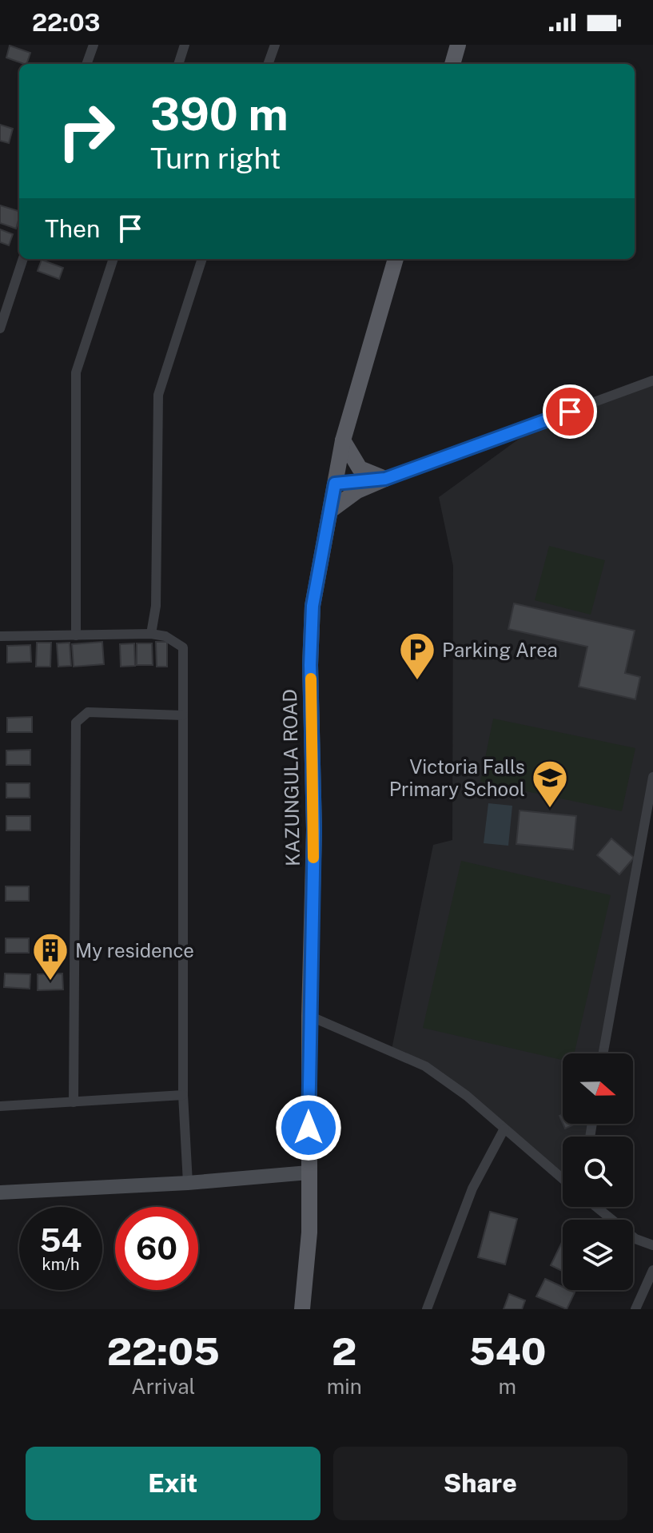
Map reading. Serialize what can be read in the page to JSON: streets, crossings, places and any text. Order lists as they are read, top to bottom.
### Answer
{
  "streets": {
    "main road": ["KAZUNGULA ROAD"]
  },
  "places": {
    "parking": ["Parking Area"],
    "school or university": ["Victoria Falls Primary School"],
    "building": ["My residence"]
  },
  "north": "right",
  "page": {
    "status": "22:03",
    "turn": ["390 m", "Turn right"],
    "then": "Then",
    "speed": "54 km/h",
    "limit": "60",
    "eta": [
      "22:05",
      "Arrival",
      "2",
      "min",
      "540",
      "m"
    ],
    "buttons": ["Exit", "Share"]
  }
}
